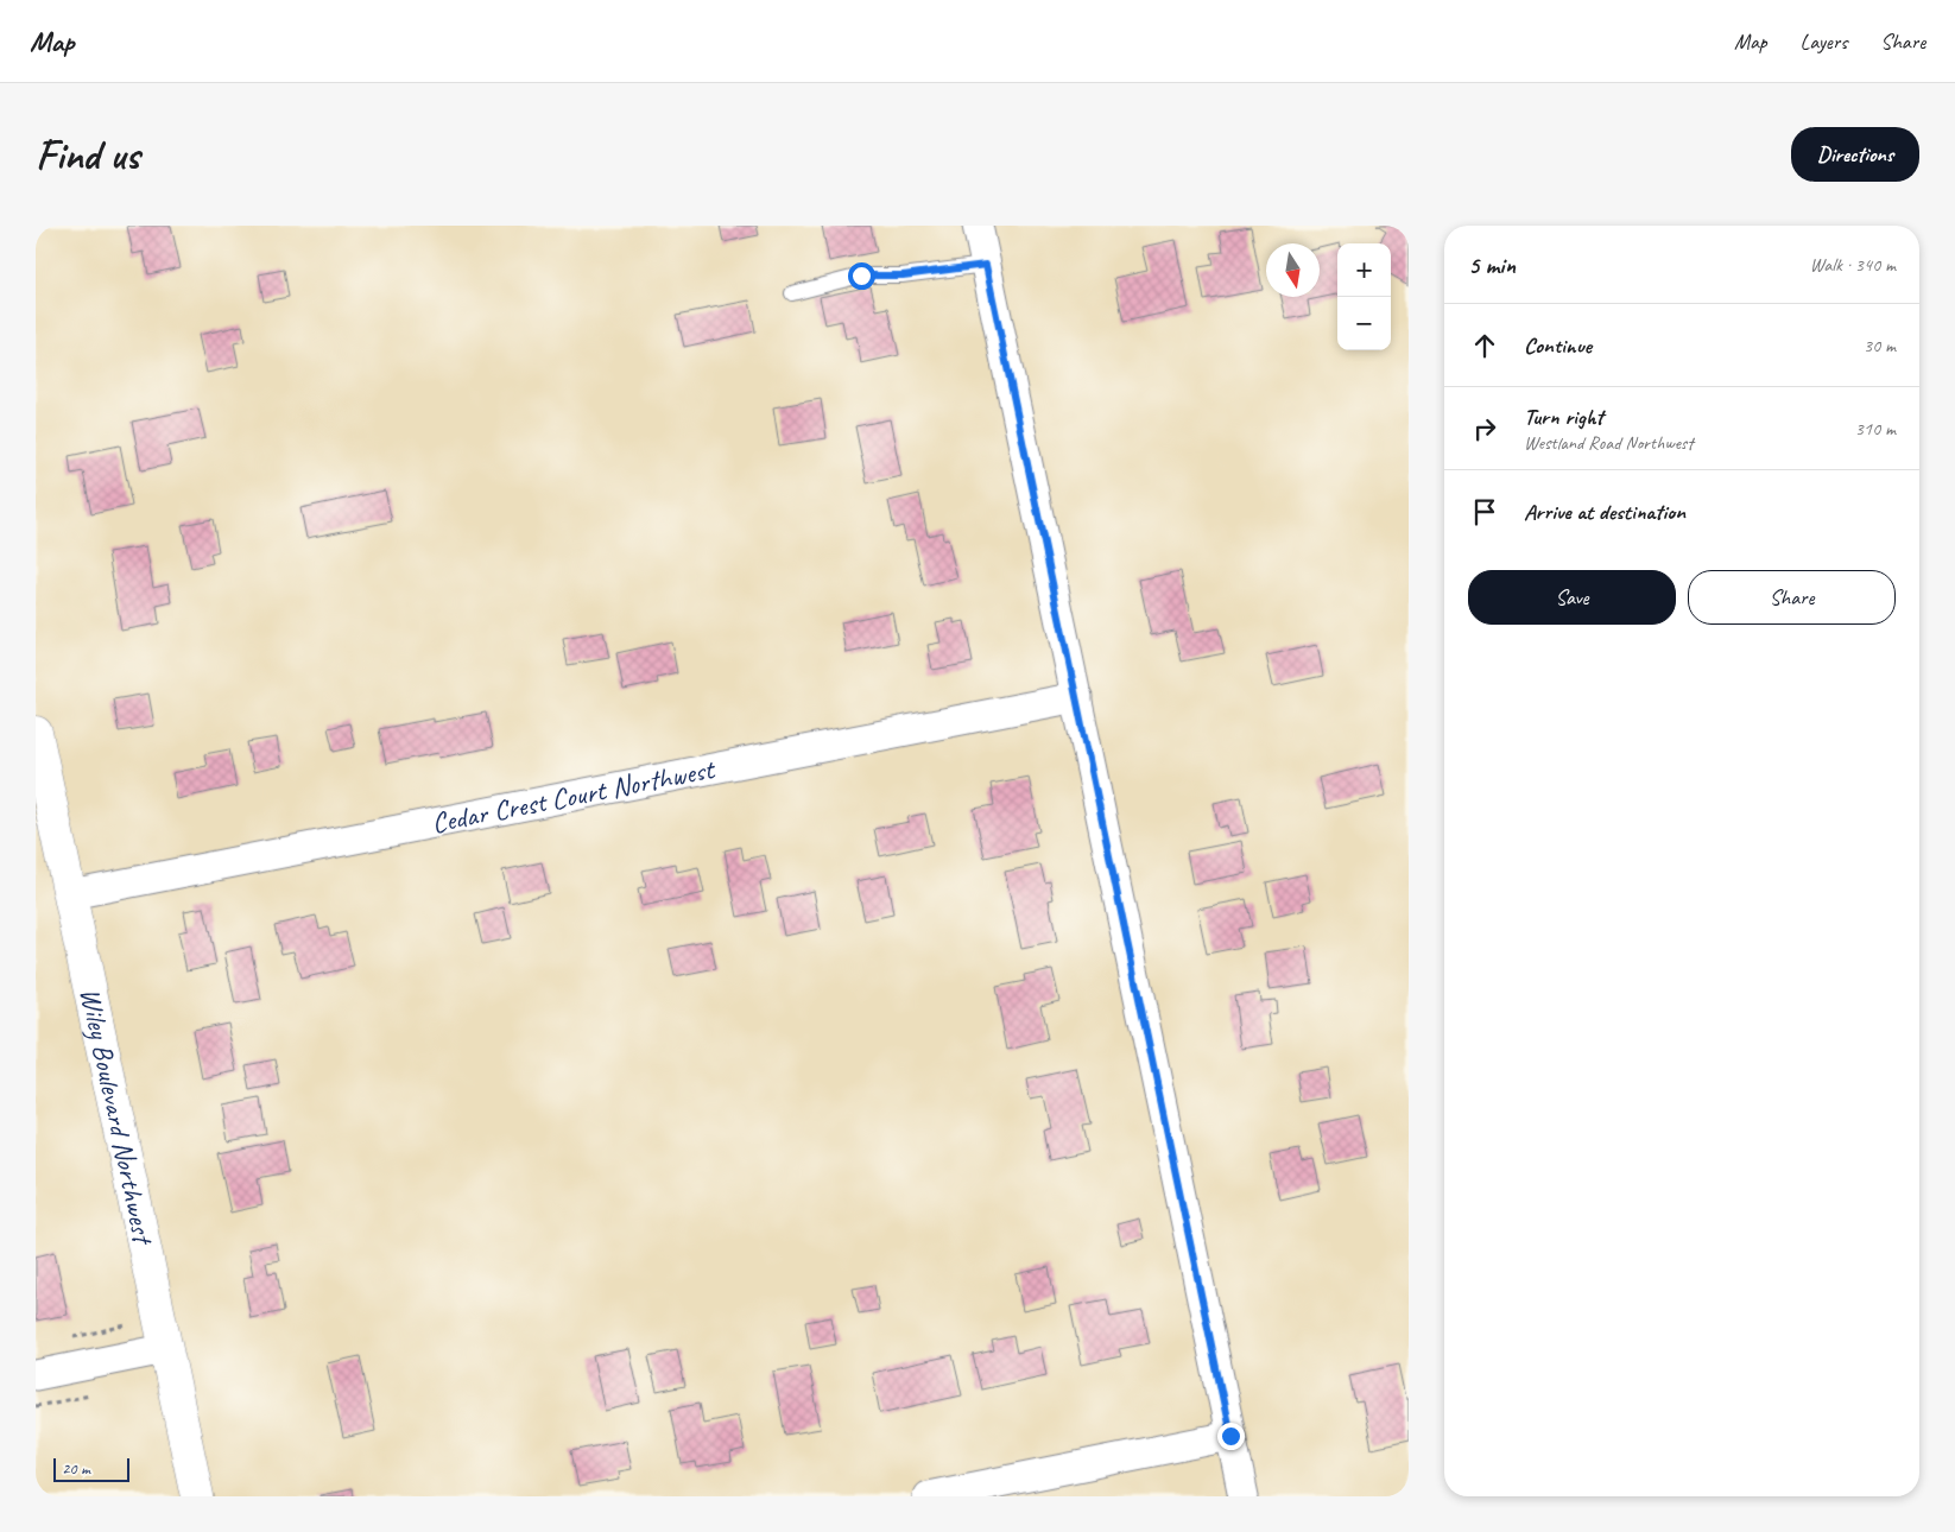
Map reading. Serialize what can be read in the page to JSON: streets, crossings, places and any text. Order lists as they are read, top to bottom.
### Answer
{
  "streets": {
    "street": ["Cedar Crest Court Northwest", "Wiley Boulevard Northwest"]
  },
  "crossings": [
    ["Cedar Crest Court Northwest", "Wiley Boulevard Northwest"]
  ],
  "scale_bar": "20 m",
  "north": "bottom",
  "page": {
    "header": "Map",
    "nav": ["Map", "Layers", "Share"],
    "buttons": [
      "Directions",
      ["Save", "Share"]
    ],
    "title": "Find us",
    "heading": ["5 min", "Walk · 340 m"],
    "map_buttons": ["+", "−"],
    "list": [
      ["Continue", "30 m"],
      ["Turn right", "Westland Road Northwest", "310 m"],
      "Arrive at destination"
    ],
    "scale": "20 m"
  }
}
